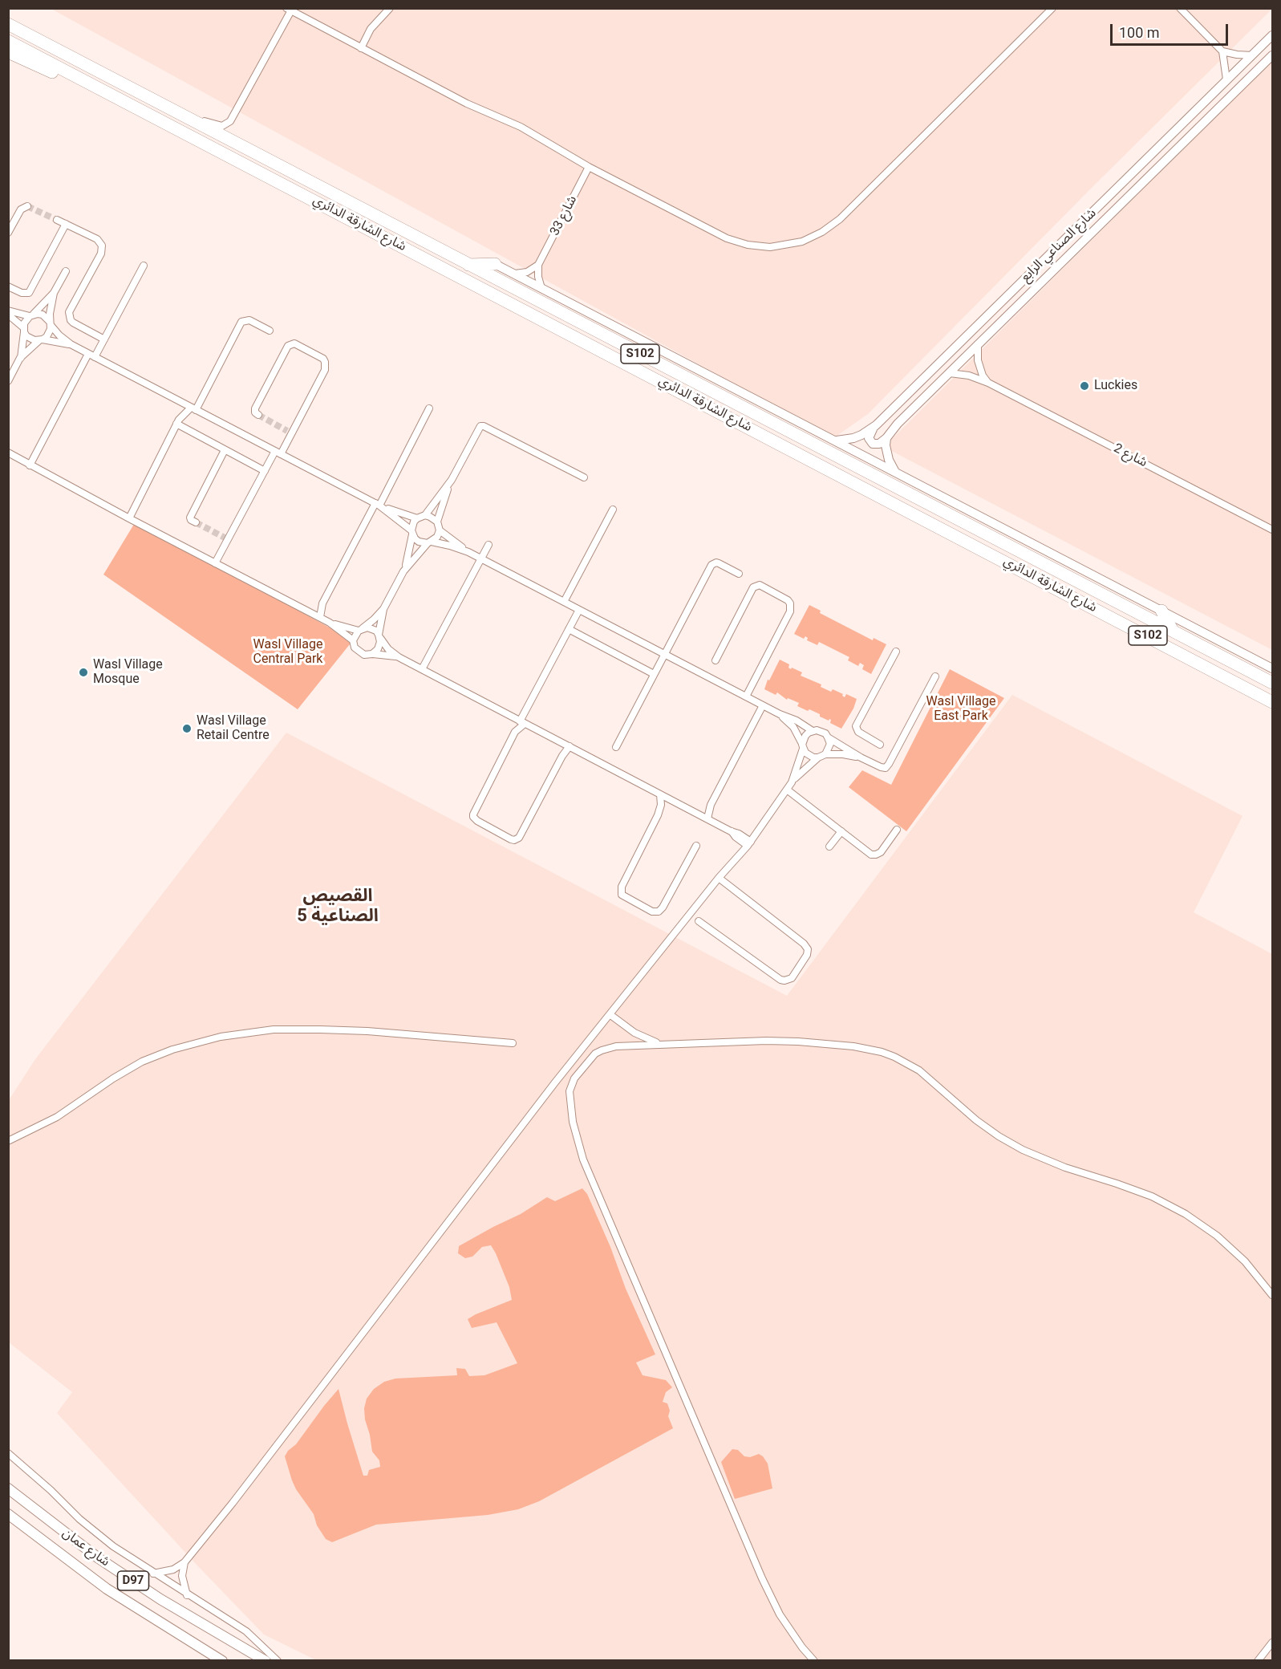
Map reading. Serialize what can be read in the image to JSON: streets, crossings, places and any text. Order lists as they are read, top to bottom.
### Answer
{
  "streets": {
    "highway": ["شارع الشارقة الدائري", "S102"],
    "main road": ["شارع الصناعي الرابع", "شارع عمان", "D97"],
    "street": ["شارع 33", "شارع 2"]
  },
  "crossings": [
    ["شارع الصناعي الرابع", "شارع 2"]
  ],
  "districts": ["القصيص الصناعية 5"],
  "parks": ["Wasl Village Central Park", "Wasl Village East Park"],
  "places": ["Luckies", "Wasl Village Mosque", "Wasl Village Retail Centre"],
  "scale_bar": "100 m"
}
